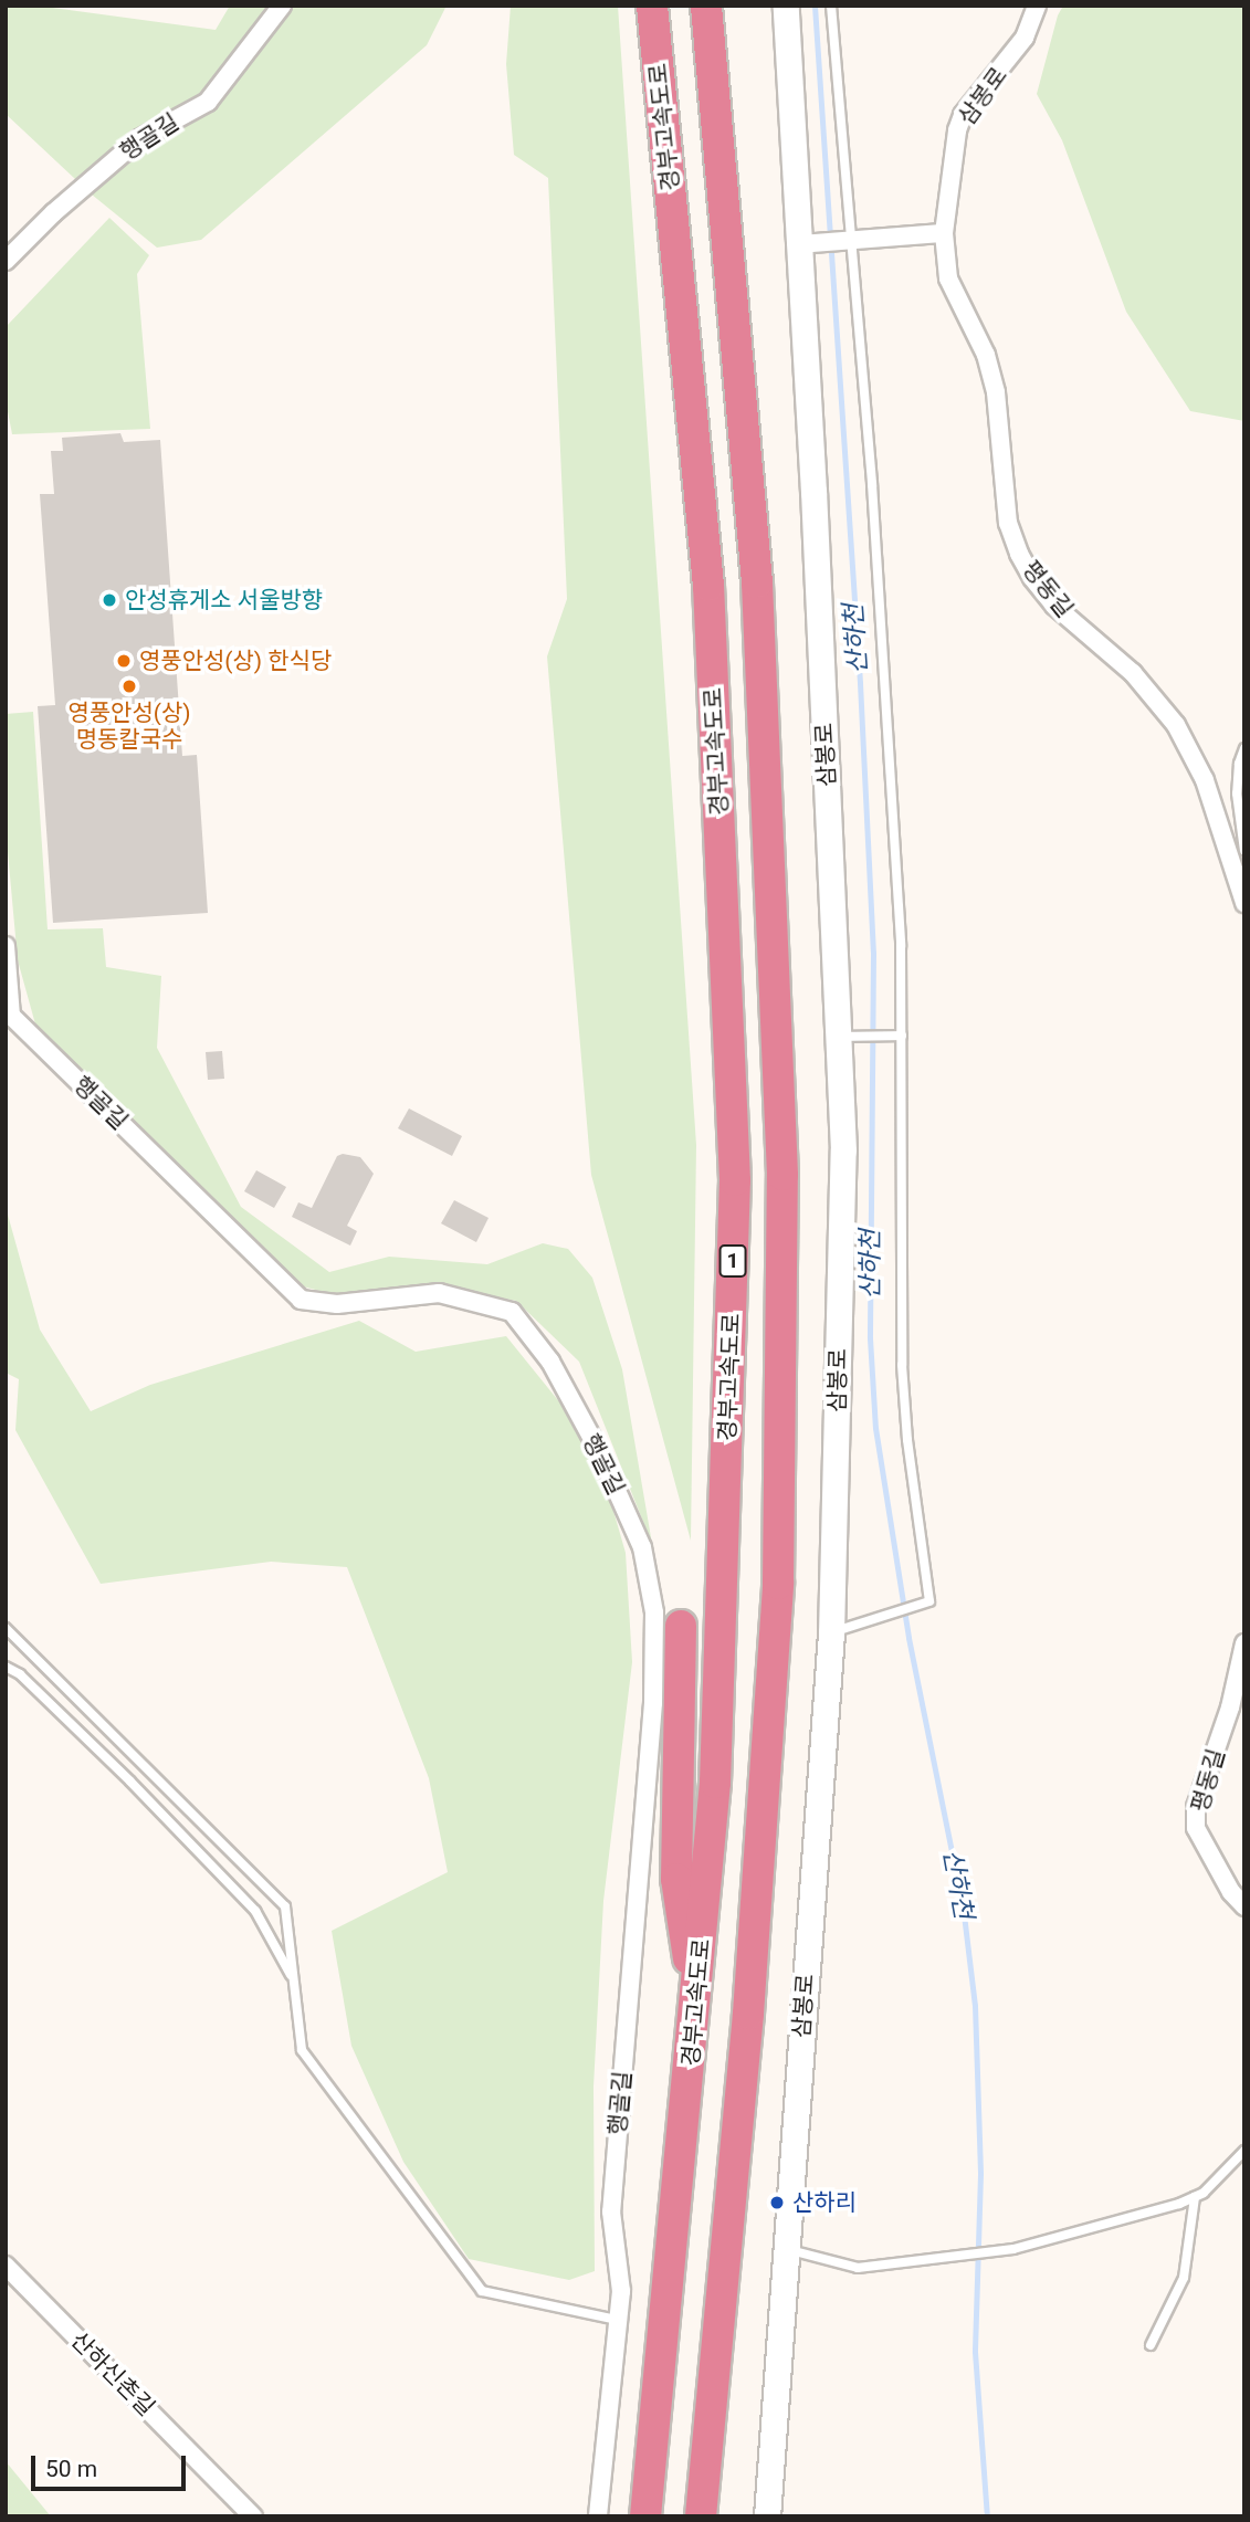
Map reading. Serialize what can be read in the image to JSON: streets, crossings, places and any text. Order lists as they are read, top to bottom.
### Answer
{
  "streets": {
    "highway": ["경부고속도로", "1"],
    "main road": ["삼봉로"],
    "street": ["행골길", "평동길", "산하신촌길"]
  },
  "crossings": [
    ["삼봉로", "평동길"]
  ],
  "water": ["산하천"],
  "places": [
    "안성휴게소 서울방향",
    "영풍안성(상) 한식당",
    "영풍안성(상) 명동칼국수",
    "산하리"
  ],
  "scale_bar": "50 m"
}
